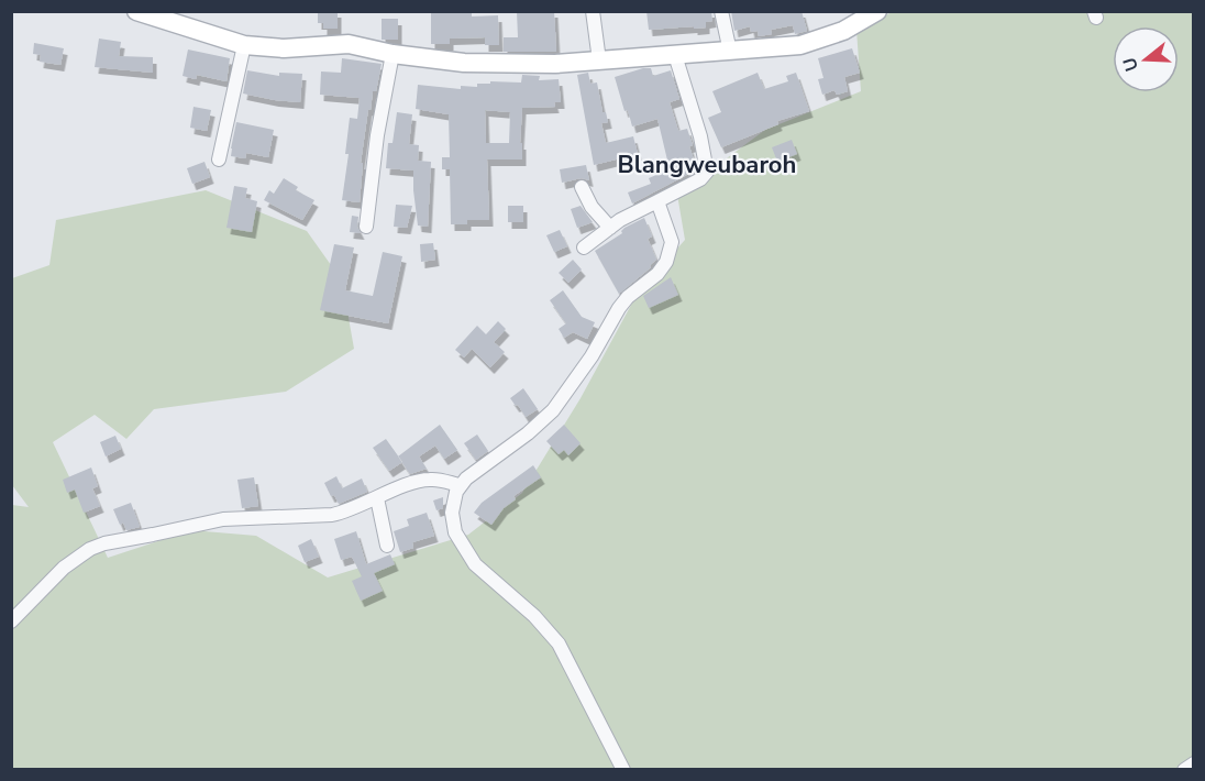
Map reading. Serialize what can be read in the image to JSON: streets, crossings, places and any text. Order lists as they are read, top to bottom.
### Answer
{
  "districts": ["Blangweubaroh"],
  "north": "left"
}
